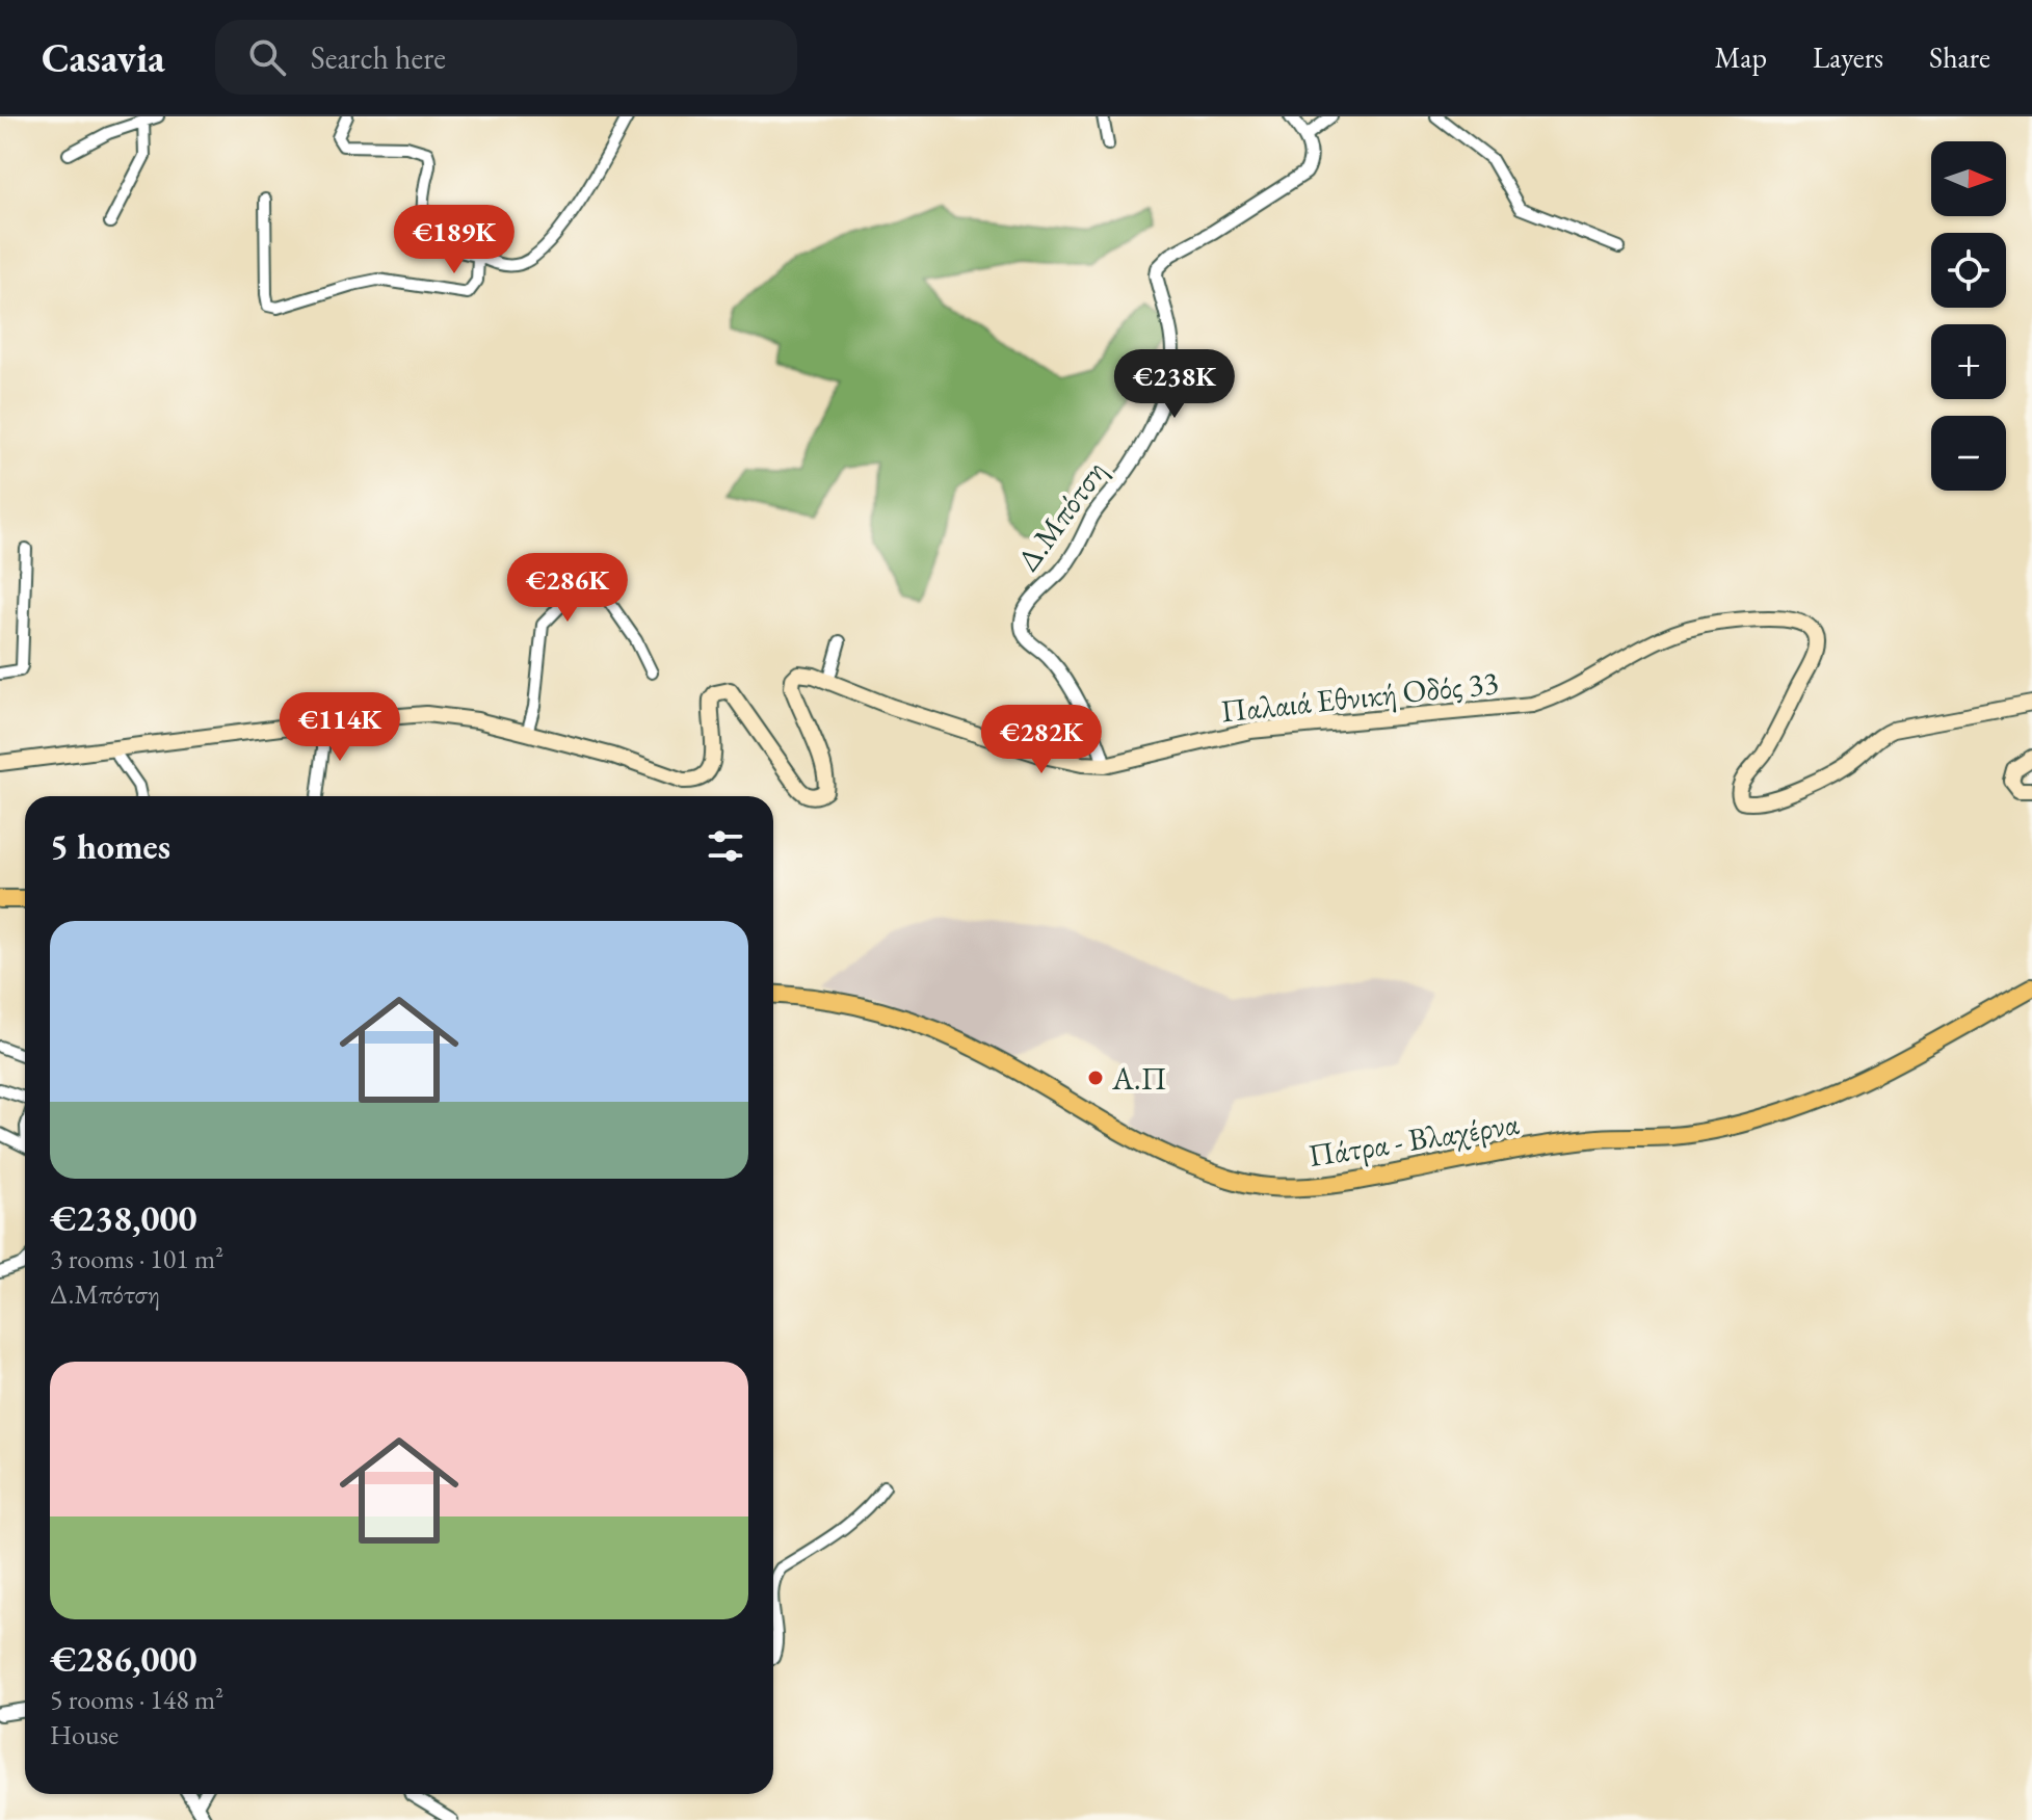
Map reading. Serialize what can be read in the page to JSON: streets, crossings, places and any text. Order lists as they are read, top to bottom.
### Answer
{
  "streets": {
    "main road": ["Παλαιά Εθνική Οδός 33", "Πάτρα - Βλαχέρνα"],
    "street": ["Δ.Μπότση"]
  },
  "crossings": [
    ["Δ.Μπότση", "Παλαιά Εθνική Οδός 33"]
  ],
  "places": ["Α.Π"],
  "north": "right",
  "page": {
    "header": "Casavia",
    "search": "Search here",
    "nav": ["Map", "Layers", "Share"],
    "map_buttons": ["+", "−"],
    "price": [
      "€189K",
      "€238K",
      "€286K",
      "€114K",
      "€282K"
    ],
    "heading": "5 homes",
    "list": [
      {
        "name": "€238,000",
        "note": "3 rooms · 101 m² · Δ.Μπότση"
      },
      {
        "name": "€286,000",
        "note": "5 rooms · 148 m² · House"
      }
    ]
  }
}
